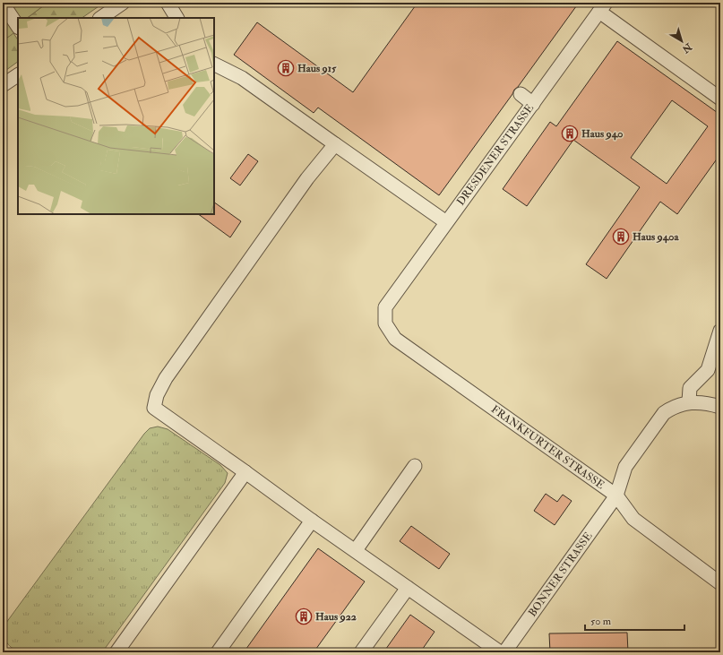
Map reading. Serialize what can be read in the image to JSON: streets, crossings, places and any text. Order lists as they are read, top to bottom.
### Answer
{
  "streets": {
    "street": ["DRESDENER STRASSE", "FRANKFURTER STRASSE", "BONNER STRASSE"]
  },
  "crossings": [
    ["DRESDENER STRASSE", "FRANKFURTER STRASSE"],
    ["FRANKFURTER STRASSE", "BONNER STRASSE"]
  ],
  "places": {
    "building": [
      "Haus 915",
      "Haus 940",
      "Haus 940a",
      "Haus 922"
    ]
  },
  "scale_bar": "50 m",
  "north": "bottom right"
}
